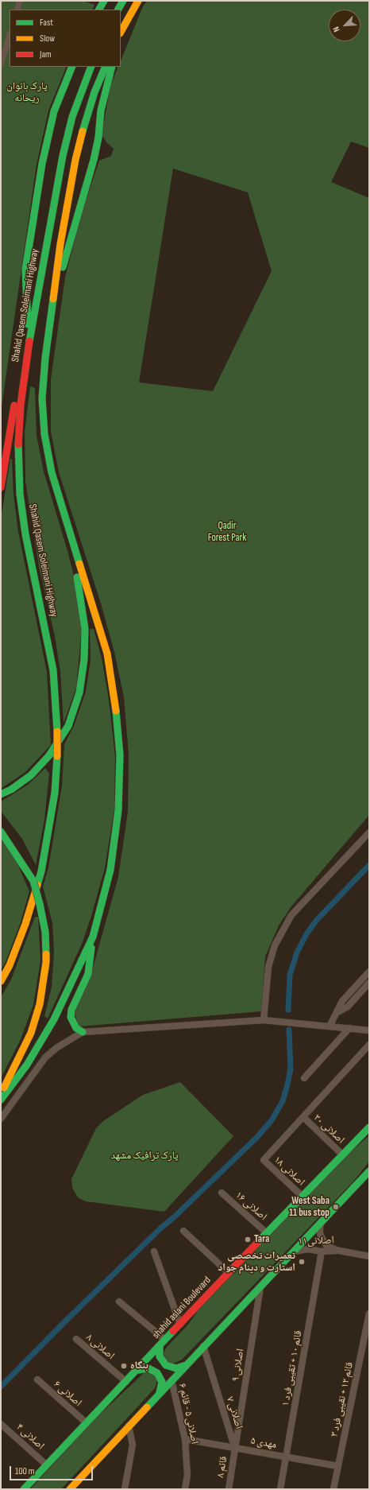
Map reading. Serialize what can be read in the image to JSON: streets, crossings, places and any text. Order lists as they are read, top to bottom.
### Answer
{
  "streets": {
    "main road": ["Shahid Qasem Soleimani Highway", "shahid aslani Boulevard"],
    "street": [
      "اصلانی ۲۰",
      "اصلانی ۱۸",
      "اصلانی ۱۶",
      "اصلانی۱۱",
      "اصلانی ۸",
      "اصلانی ۹",
      "قائم ۱۰ + تقیبی فرد ۱",
      "اصلانی ۶",
      "قائم ۱۲ + نقیبی فرد ۳",
      "اصلانی ۷",
      "اصلانی ۵ - قائم ۶",
      "اصلانی ۴",
      "مهدی ۵",
      "قائم ۸"
    ]
  },
  "crossings": [
    ["اصلانی ۲۰", "اصلانی ۱۸"],
    ["اصلانی ۲۰", "shahid aslani Boulevard"],
    ["اصلانی ۱۸", "shahid aslani Boulevard"],
    ["اصلانی ۱۶", "shahid aslani Boulevard"],
    ["اصلانی۱۱", "قائم ۱۰ + تقیبی فرد ۱"],
    ["shahid aslani Boulevard", "اصلانی ۸"],
    ["shahid aslani Boulevard", "اصلانی ۶"],
    ["shahid aslani Boulevard", "اصلانی ۴"],
    ["اصلانی ۹", "اصلانی ۷"],
    ["اصلانی ۹", "مهدی ۵"],
    ["اصلانی ۹", "قائم ۸"],
    ["قائم ۱۰ + تقیبی فرد ۱", "مهدی ۵"],
    ["قائم ۱۲ + نقیبی فرد ۳", "مهدی ۵"],
    ["اصلانی ۷", "مهدی ۵"],
    ["اصلانی ۷", "قائم ۸"],
    ["اصلانی ۵ - قائم ۶", "مهدی ۵"],
    ["مهدی ۵", "قائم ۸"]
  ],
  "parks": ["پارک بانوان ریحانه", "Qadir Forest Park", "پارک ترافیک مشهد"],
  "places": [
    "West Saba 11 bus stop",
    "Tara",
    "تعمیرات تخصصی استارت و دینام جواد",
    "بنگاه"
  ],
  "legend": ["Fast", "Slow", "Jam"],
  "scale_bar": "100 m",
  "north": "bottom left"
}
